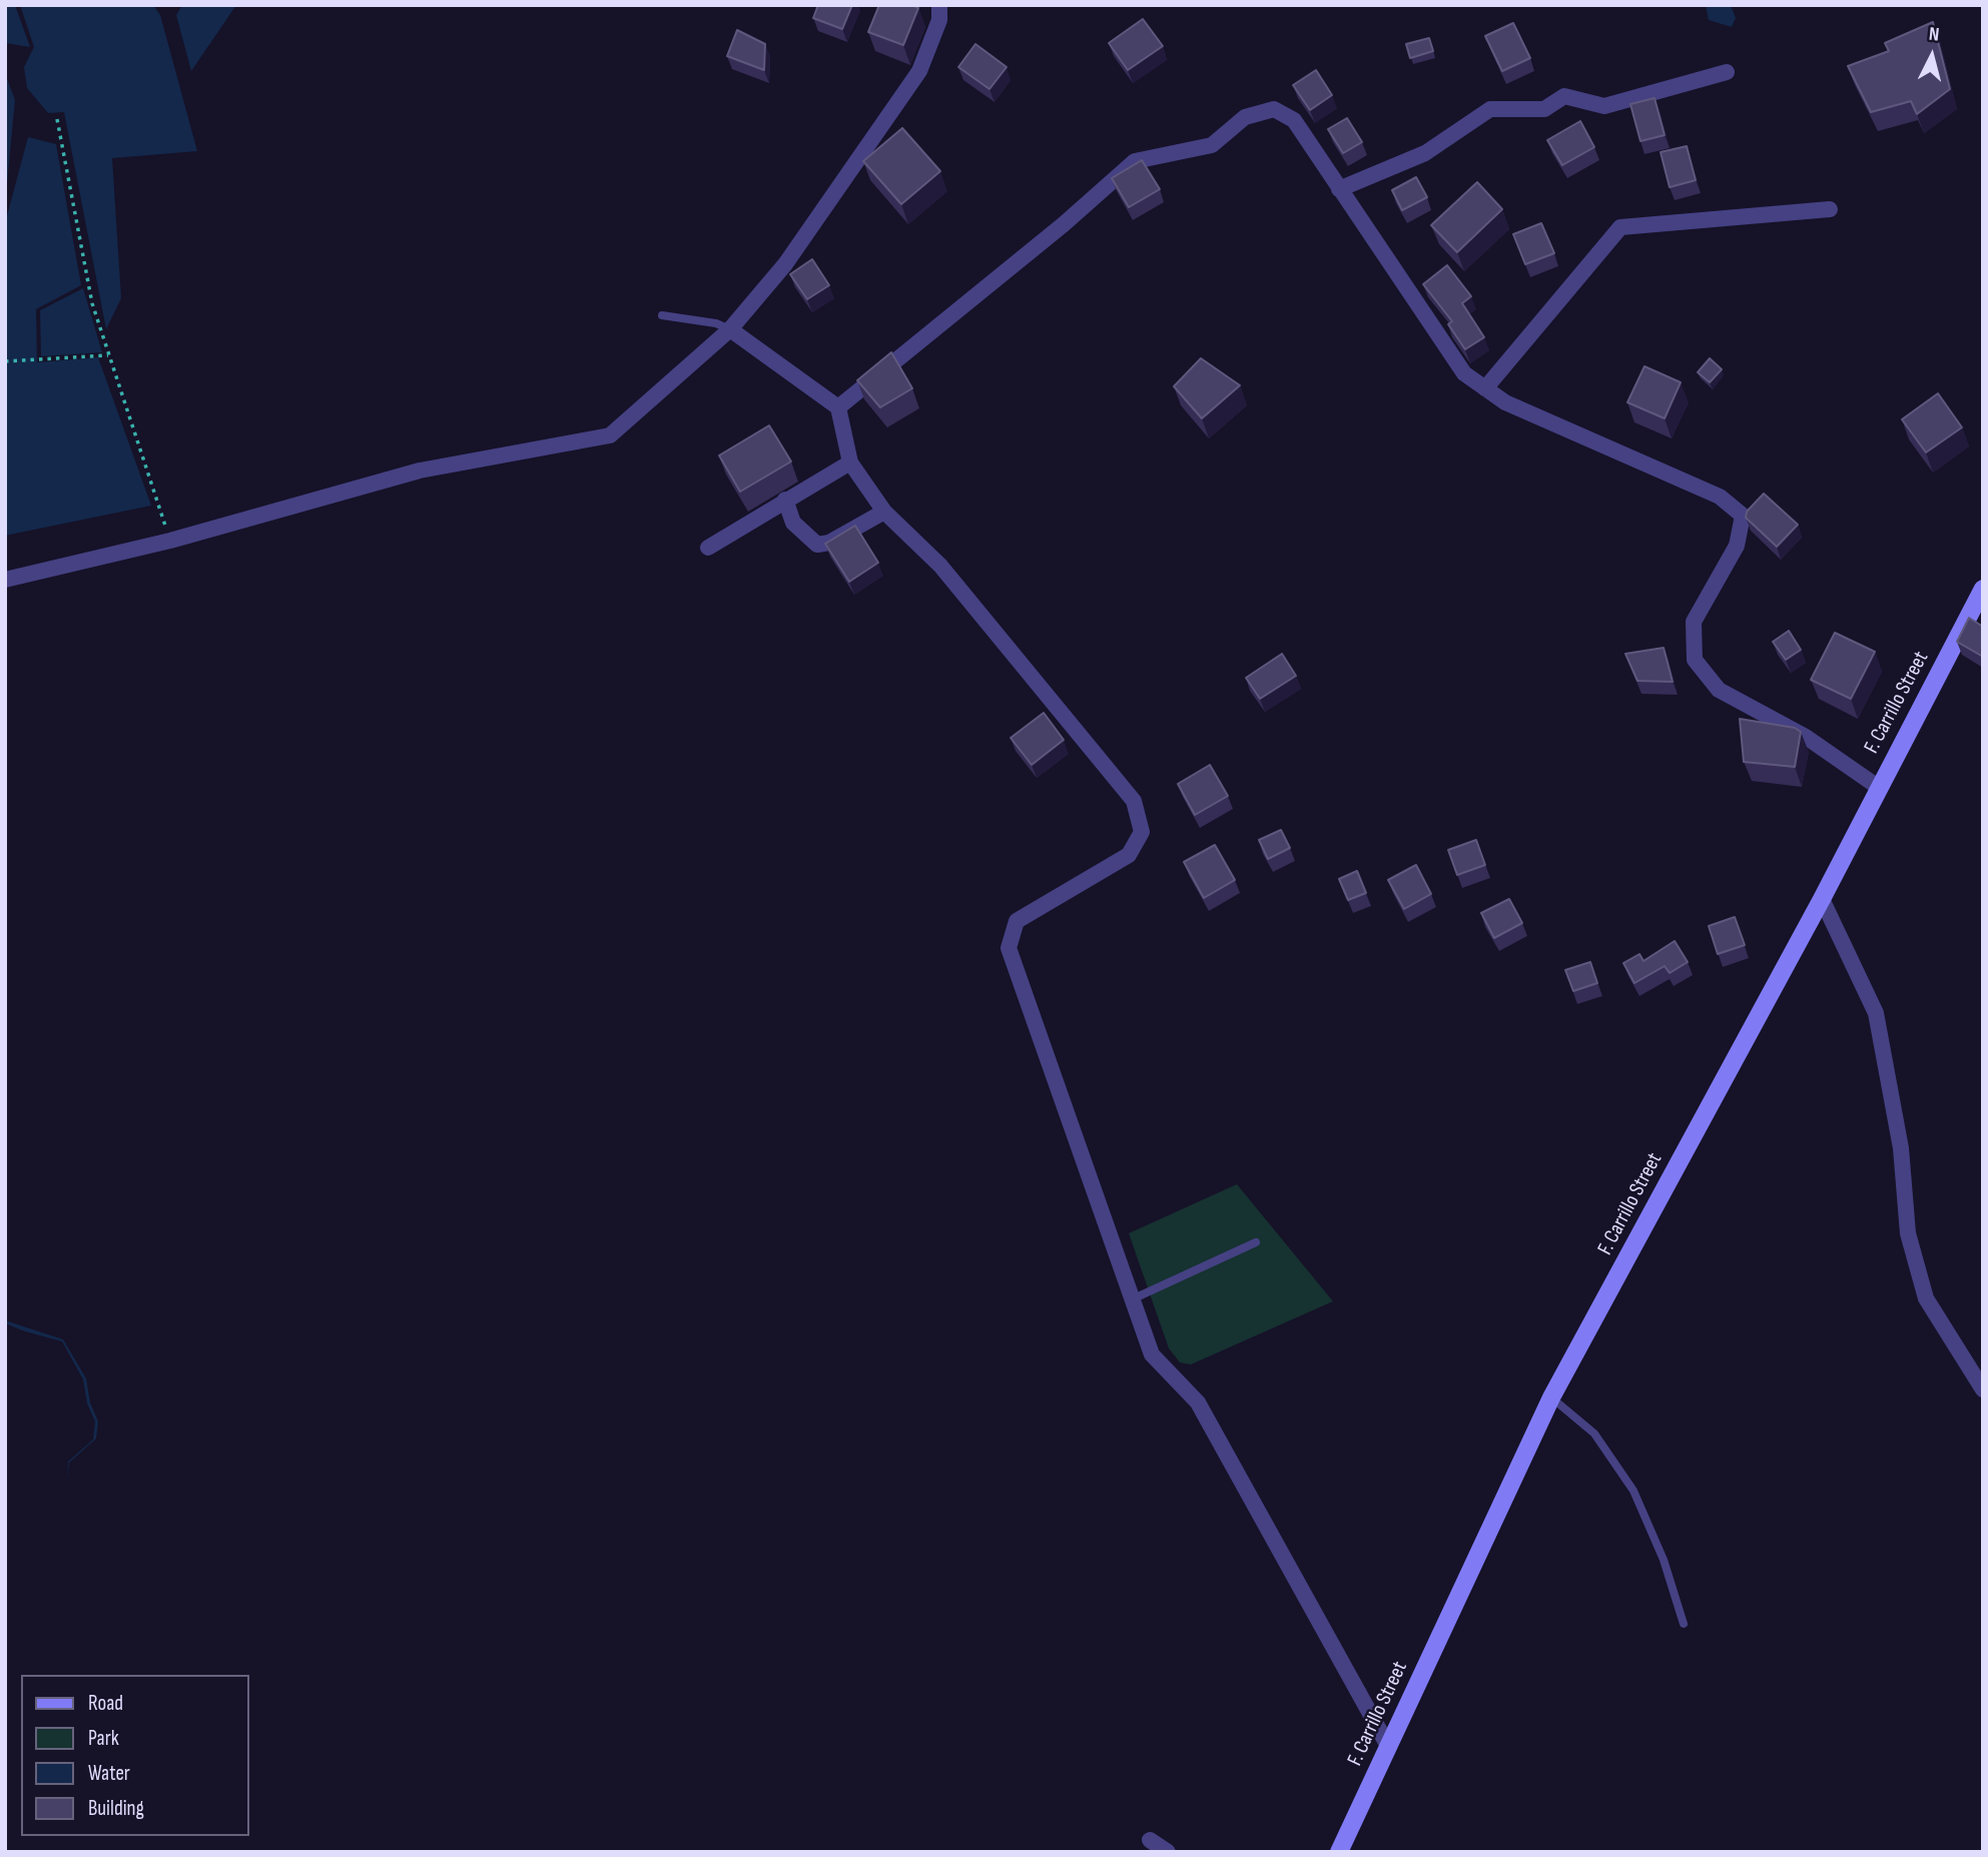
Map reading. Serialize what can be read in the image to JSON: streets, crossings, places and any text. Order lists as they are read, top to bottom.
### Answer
{
  "streets": {
    "street": ["F. Carrillo Street"]
  },
  "legend": [
    "Road",
    "Park",
    "Water",
    "Building"
  ],
  "north": "top"
}
